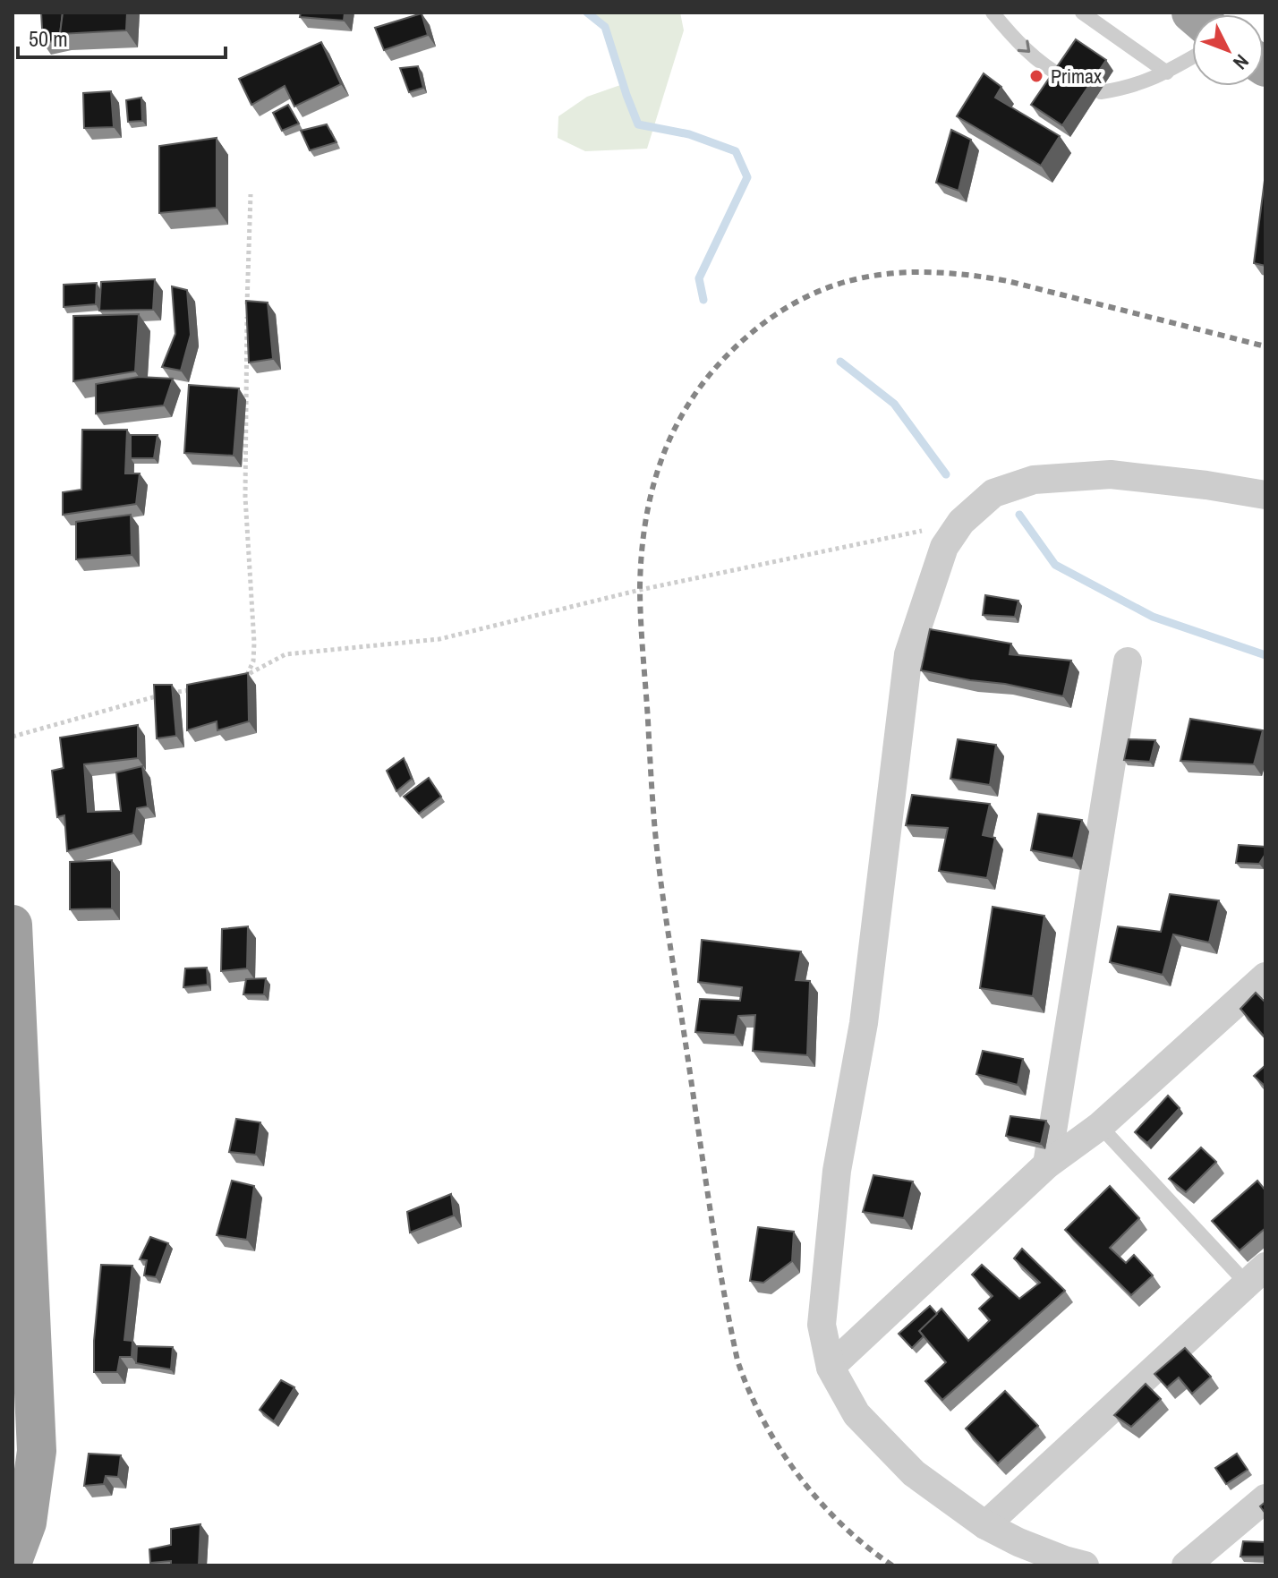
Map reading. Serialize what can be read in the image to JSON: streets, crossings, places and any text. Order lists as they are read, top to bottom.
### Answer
{
  "places": ["Primax"],
  "scale_bar": "50 m",
  "north": "bottom right"
}
